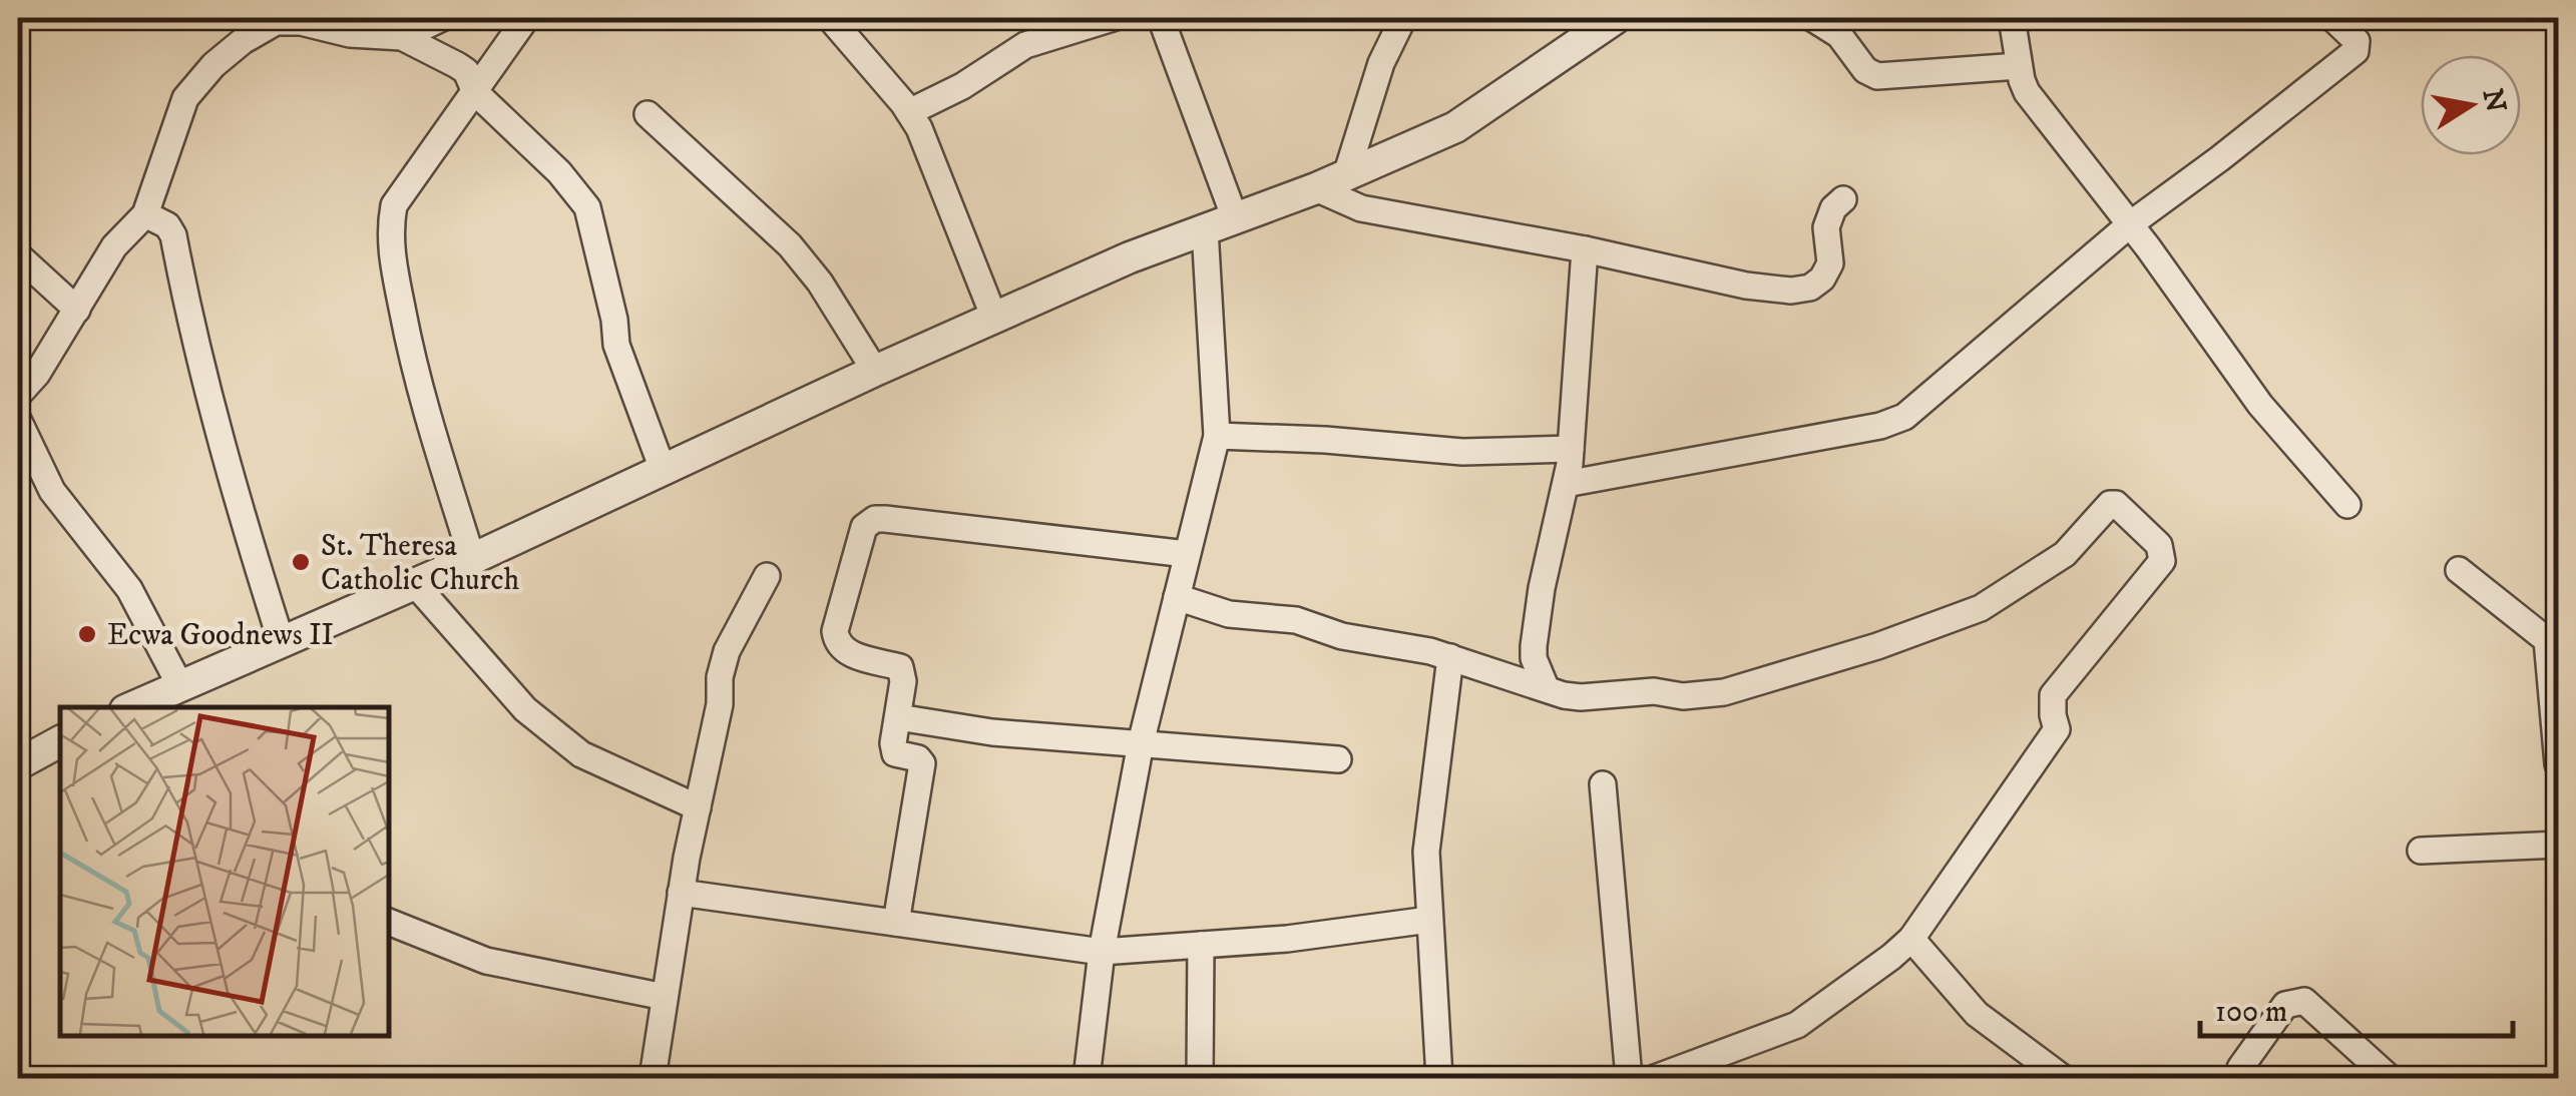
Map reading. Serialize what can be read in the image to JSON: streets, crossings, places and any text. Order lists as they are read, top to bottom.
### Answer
{
  "places": ["St. Theresa Catholic Church", "Ecwa Goodnews II"],
  "scale_bar": "100 m",
  "north": "right"
}
